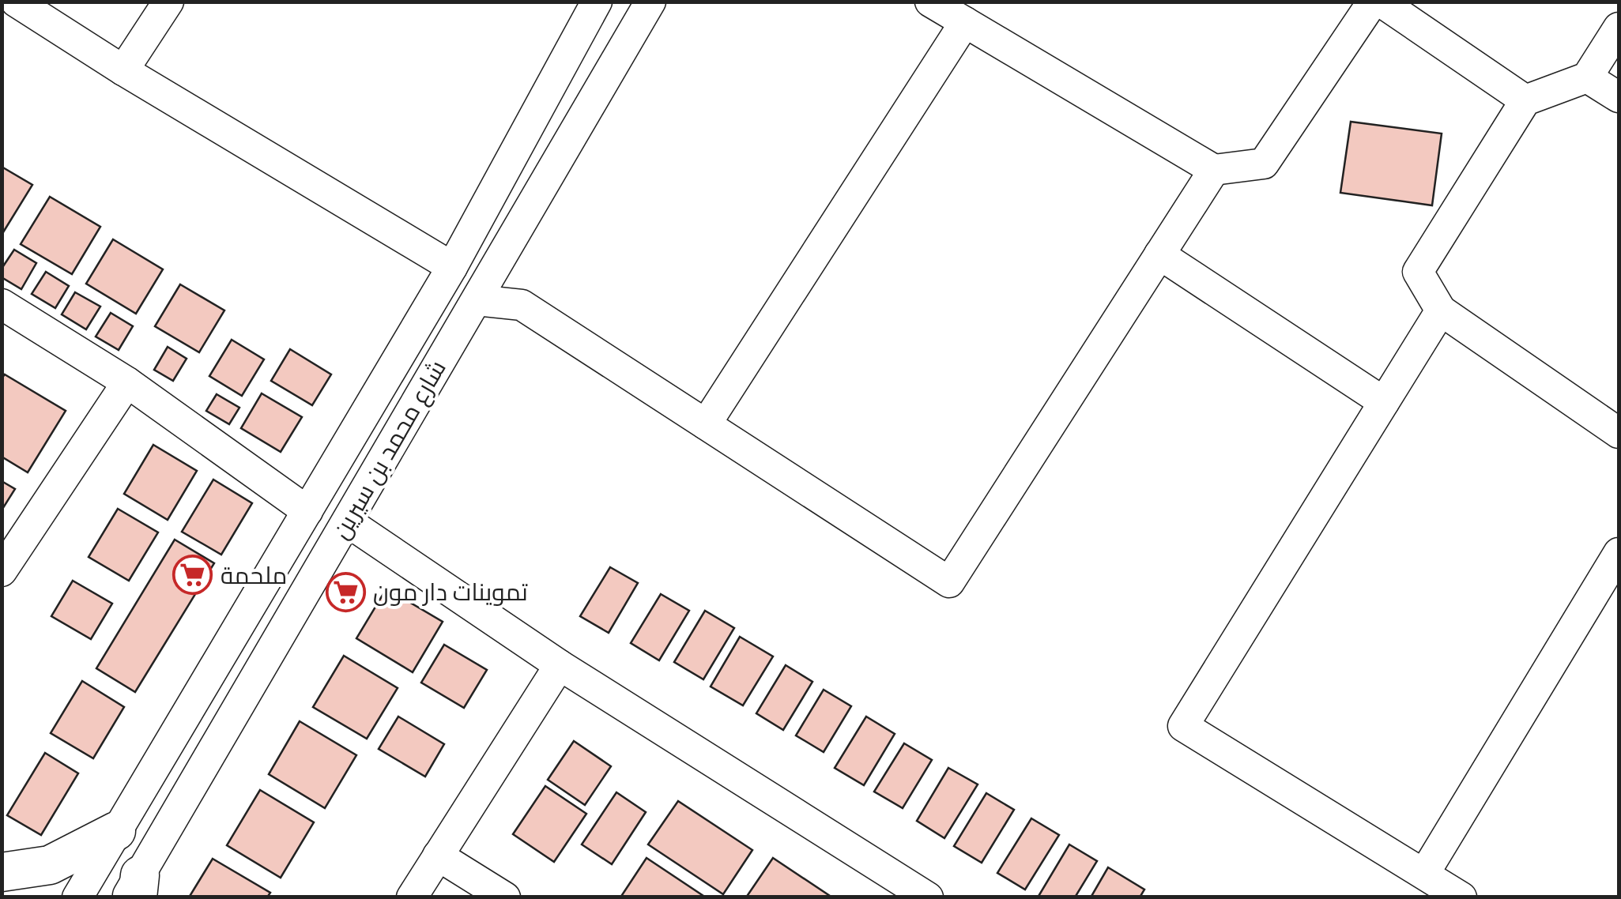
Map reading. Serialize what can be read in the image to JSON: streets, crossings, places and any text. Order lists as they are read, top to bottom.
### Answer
{
  "streets": {
    "street": ["شارع محمد بن سيرين"]
  },
  "places": {
    "supermarket": ["ملحمة", "تموينات دار مون"]
  }
}
